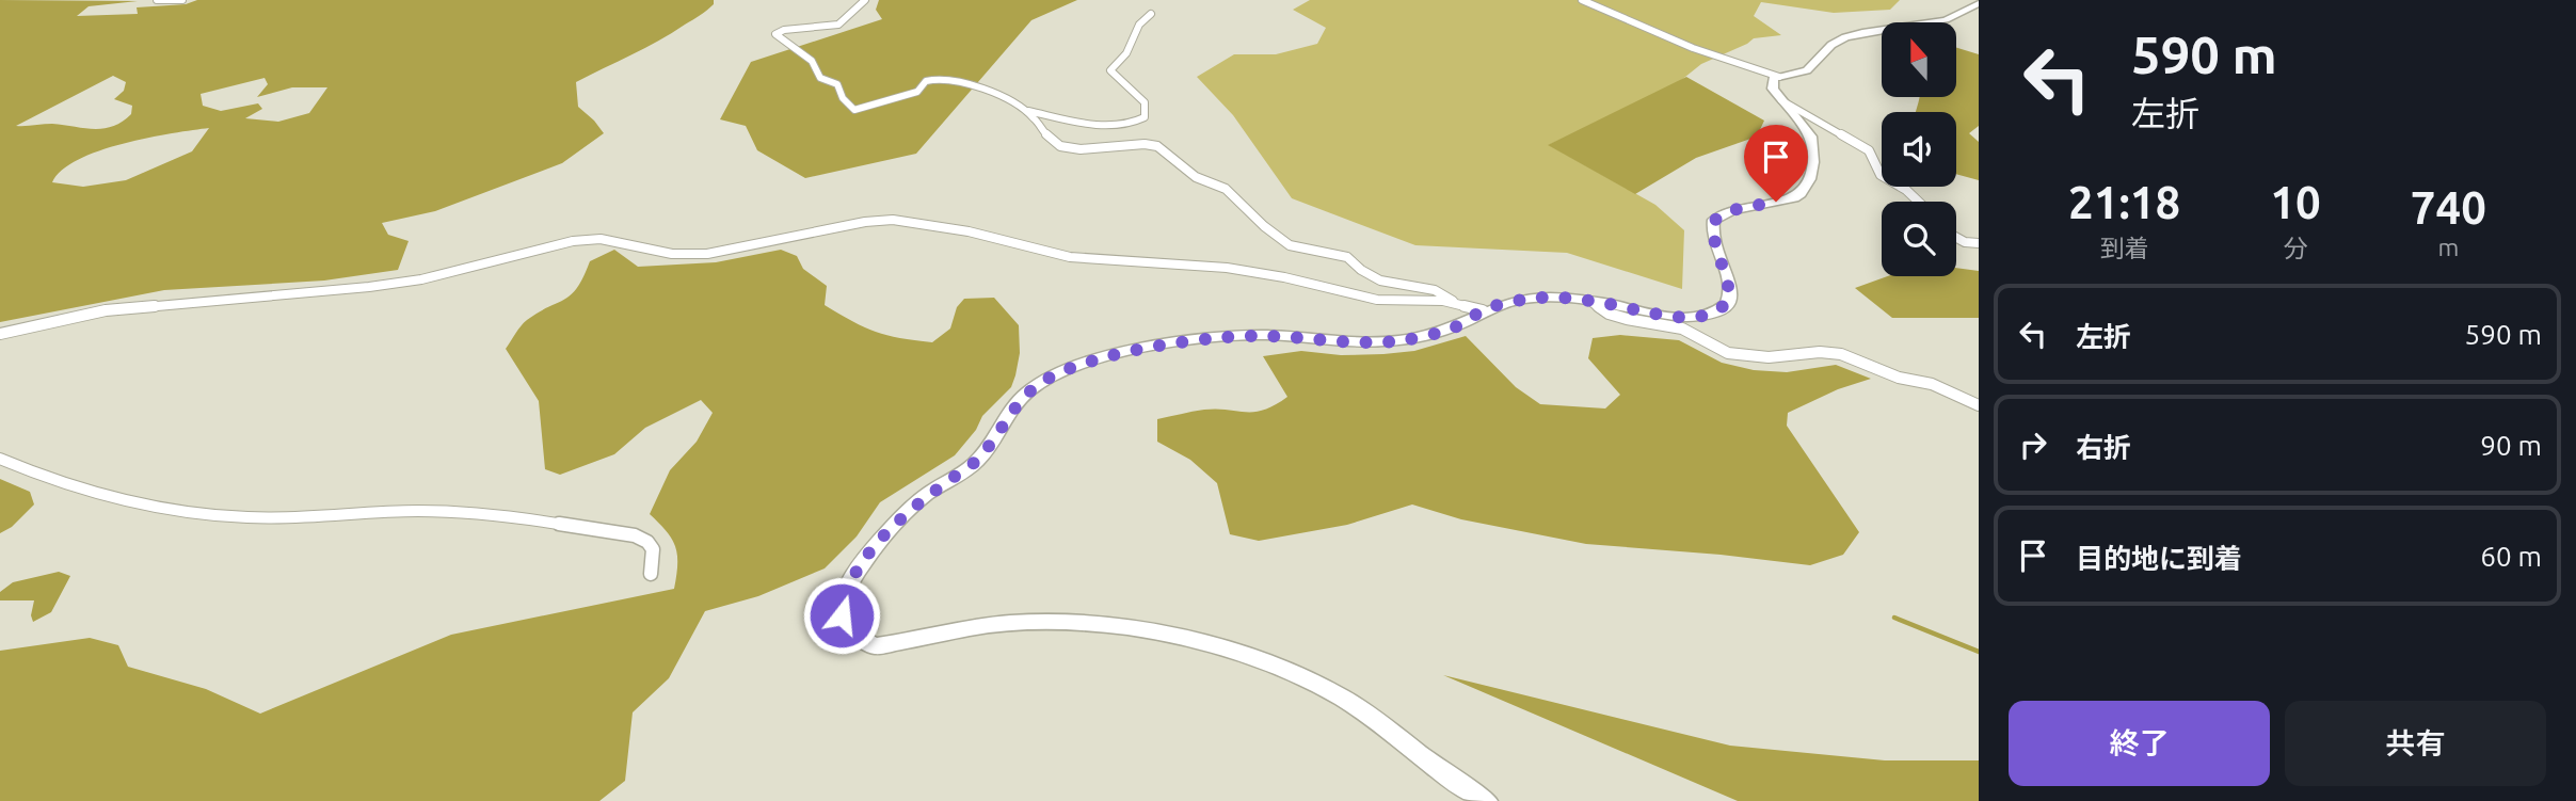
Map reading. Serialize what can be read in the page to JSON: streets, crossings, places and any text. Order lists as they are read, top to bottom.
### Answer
{
  "north": "top",
  "page": {
    "turn": ["590 m", "左折"],
    "eta": [
      "21:18",
      "到着",
      "10",
      "分",
      "740",
      "m"
    ],
    "list": [
      {
        "name": "左折",
        "value": "590 m"
      },
      {
        "name": "右折",
        "value": "90 m"
      },
      {
        "name": "目的地に到着",
        "value": "60 m"
      }
    ],
    "buttons": ["終了", "共有"]
  }
}
